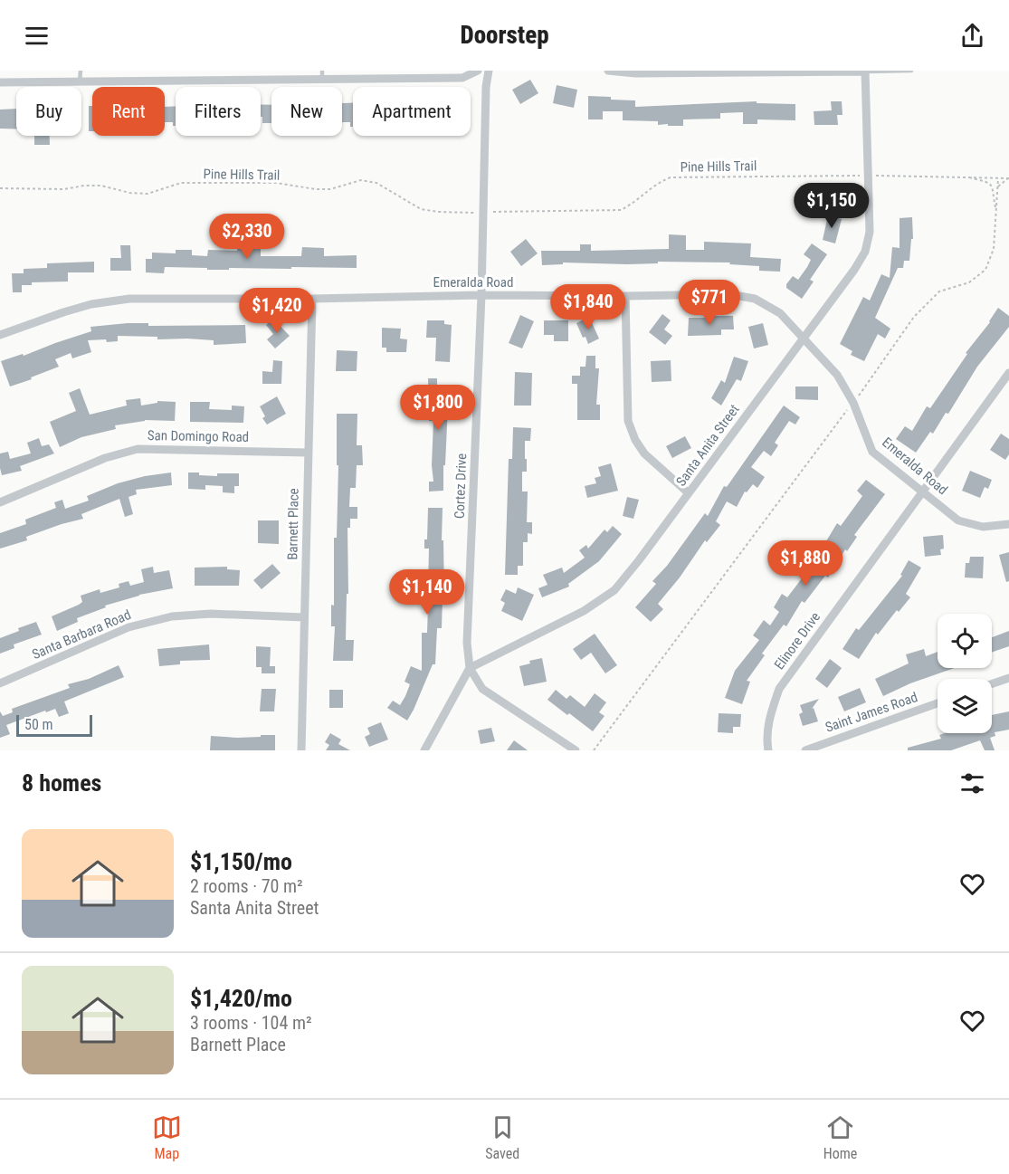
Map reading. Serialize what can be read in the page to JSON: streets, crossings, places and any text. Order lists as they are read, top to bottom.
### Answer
{
  "streets": {
    "street": [
      "Emeralda Road",
      "San Domingo Road",
      "Santa Anita Street",
      "Cortez Drive",
      "Barnett Place",
      "Santa Barbara Road",
      "Elinore Drive",
      "Saint James Road"
    ],
    "path": ["Pine Hills Trail"]
  },
  "crossings": [
    ["Emeralda Road", "Santa Anita Street"],
    ["Emeralda Road", "Cortez Drive"],
    ["Emeralda Road", "Barnett Place"],
    ["Emeralda Road", "Elinore Drive"],
    ["San Domingo Road", "Barnett Place"],
    ["Santa Anita Street", "Cortez Drive"],
    ["Barnett Place", "Santa Barbara Road"]
  ],
  "scale_bar": "50 m",
  "page": {
    "header": "Doorstep",
    "chip": [
      "Buy",
      "Rent",
      "Filters",
      "New",
      "Apartment"
    ],
    "price": [
      "$1,150",
      "$2,330",
      "$771",
      "$1,840",
      "$1,420",
      "$1,800",
      "$1,880",
      "$1,140"
    ],
    "scale": "50 m",
    "heading": "8 homes",
    "list": [
      {
        "name": "$1,150/mo",
        "note": "2 rooms · 70 m² · Santa Anita Street"
      },
      {
        "name": "$1,420/mo",
        "note": "3 rooms · 104 m² · Barnett Place"
      }
    ],
    "tabs": ["Map", "Saved", "Home"]
  }
}
